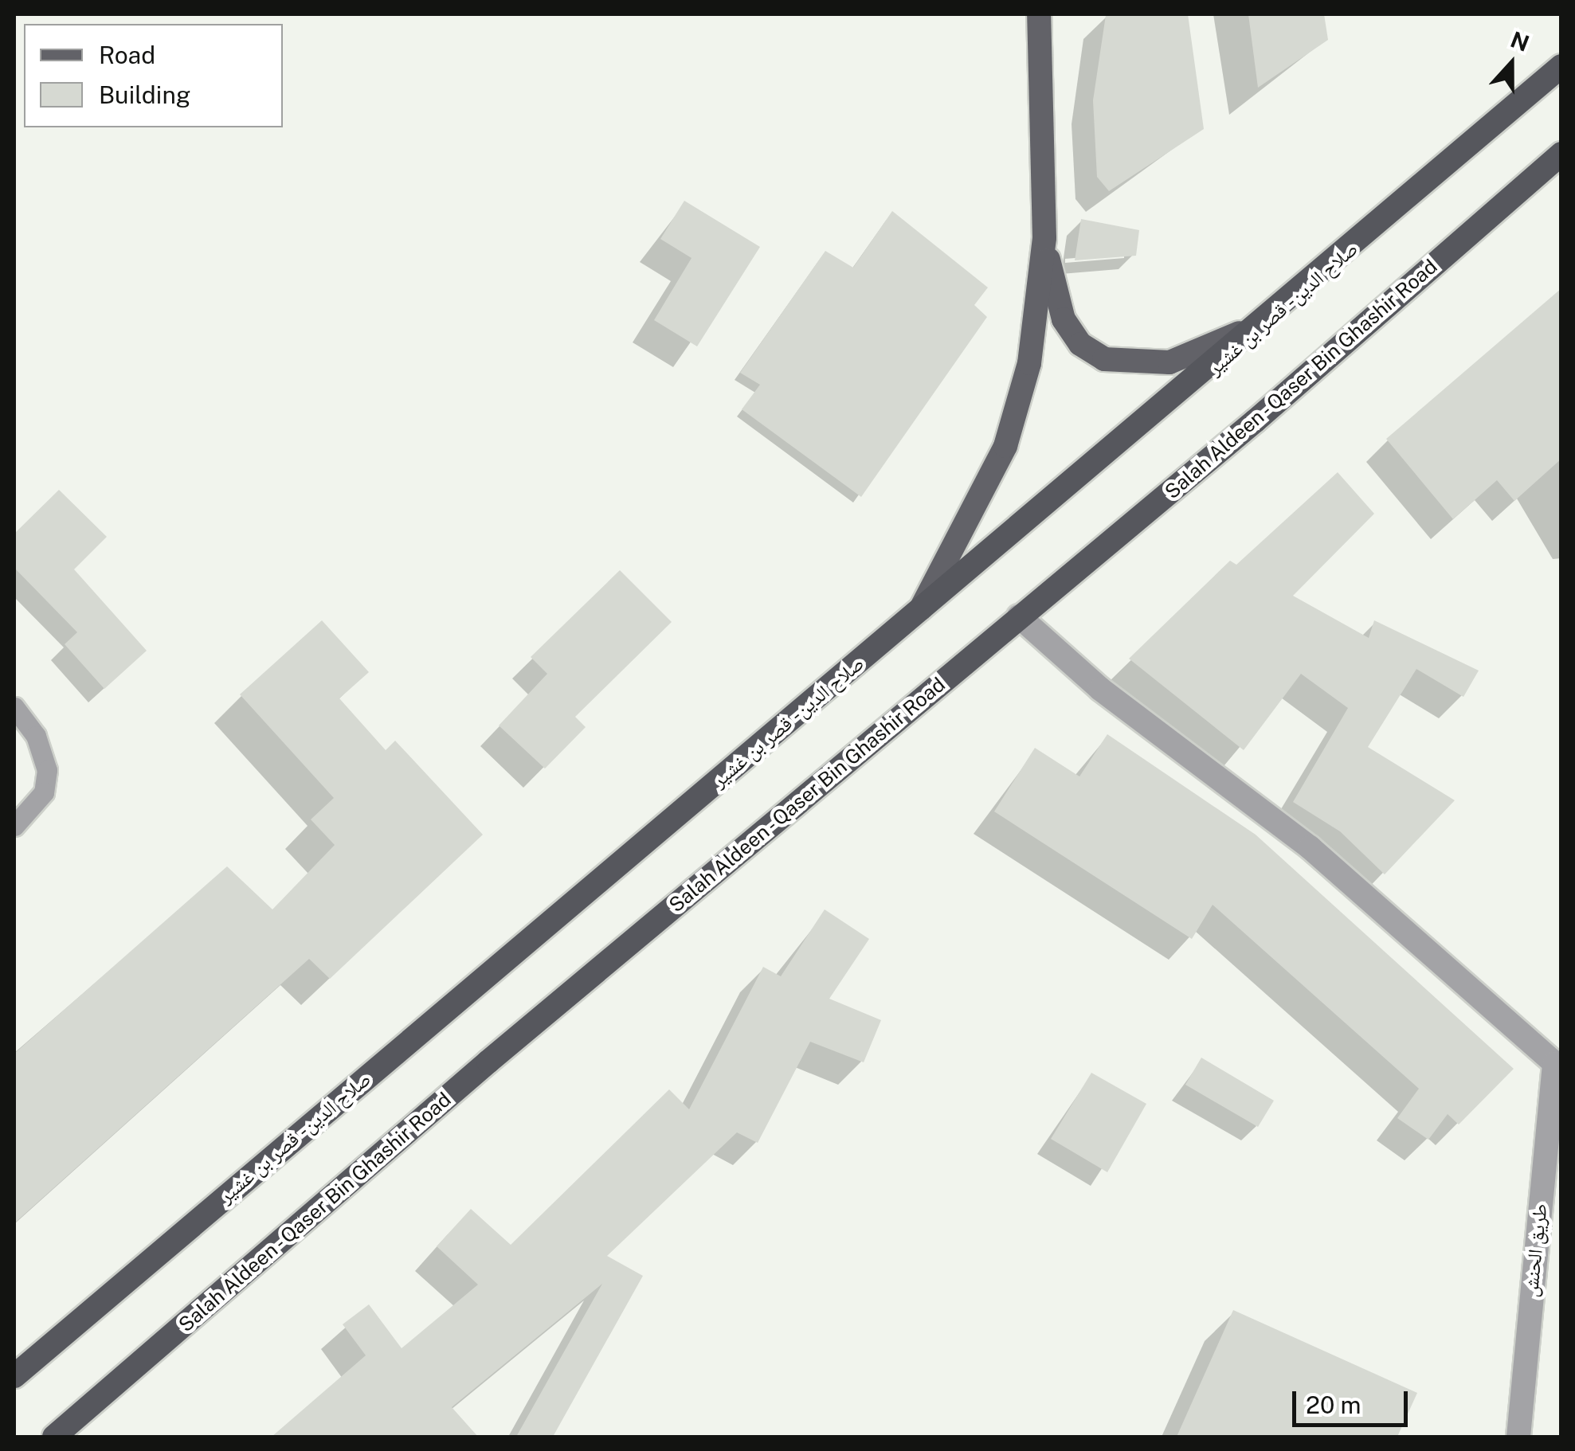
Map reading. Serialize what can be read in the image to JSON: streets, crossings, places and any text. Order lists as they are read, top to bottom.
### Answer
{
  "streets": {
    "highway": ["صلاح الدين - قصر بن غشير", "Salah Aldeen - Qaser Bin Ghashir Road"],
    "street": ["طريق الحنش"]
  },
  "legend": ["Road", "Building"],
  "scale_bar": "20 m",
  "north": "top"
}
